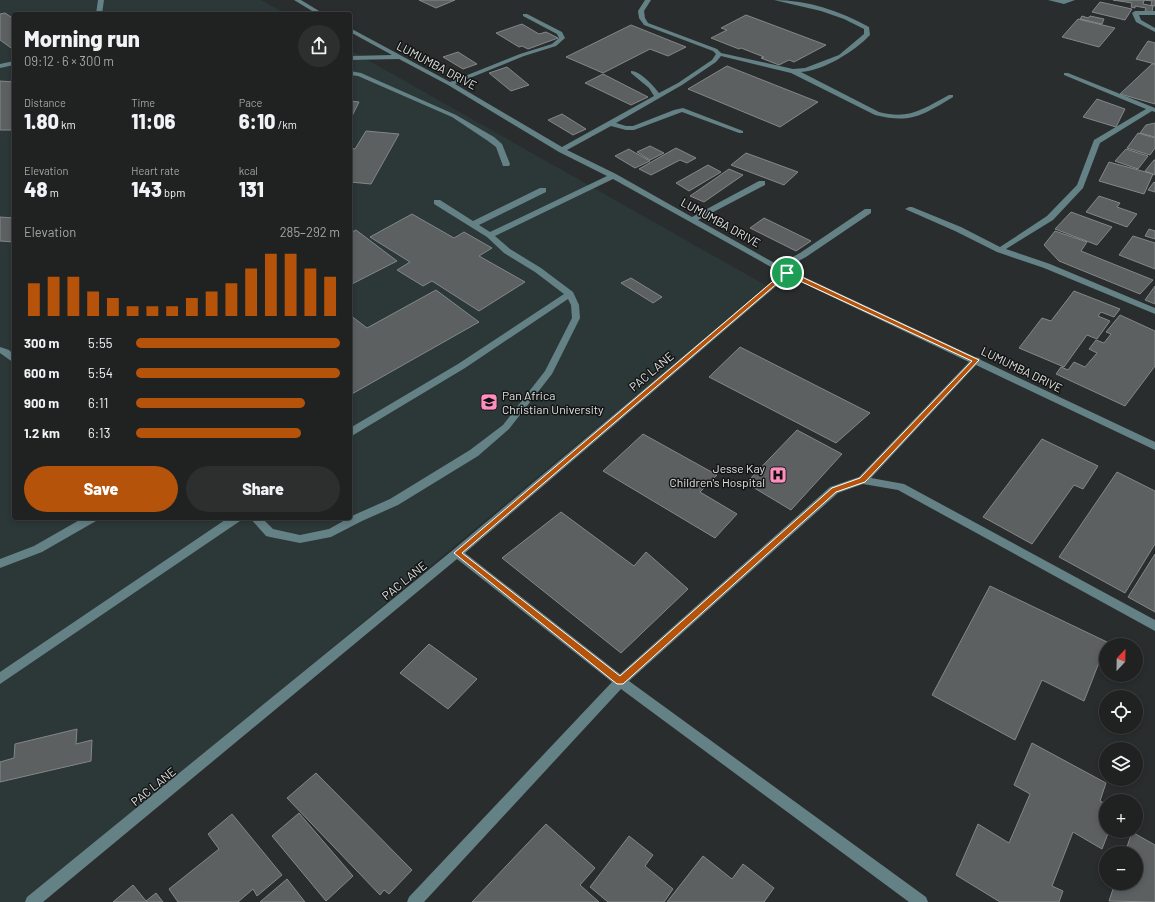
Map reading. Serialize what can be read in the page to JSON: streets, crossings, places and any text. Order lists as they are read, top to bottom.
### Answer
{
  "streets": {
    "street": ["LUMUMBA DRIVE", "PAC LANE"]
  },
  "crossings": [
    ["LUMUMBA DRIVE", "PAC LANE"]
  ],
  "places": {
    "school or university": ["Pan Africa Christian University"],
    "hospital": ["Jesse Kay Children's Hospital"]
  },
  "north": "top",
  "page": {
    "heading": ["Morning run", "09:12 · 6 × 300 m"],
    "stats": [
      ["Distance", "1.80 km"],
      ["Time", "11:06"],
      ["Pace", "6:10 /km"],
      ["Elevation", "48 m"],
      ["Heart rate", "143 bpm"],
      ["kcal", "131"]
    ],
    "chart": ["Elevation", "285–292 m"],
    "list": [
      {
        "name": "300 m",
        "note": "5:55"
      },
      {
        "name": "600 m",
        "note": "5:54"
      },
      {
        "name": "900 m",
        "note": "6:11"
      },
      {
        "name": "1.2 km",
        "note": "6:13"
      }
    ],
    "buttons": ["Save", "Share"],
    "map_buttons": ["+", "−"]
  }
}
